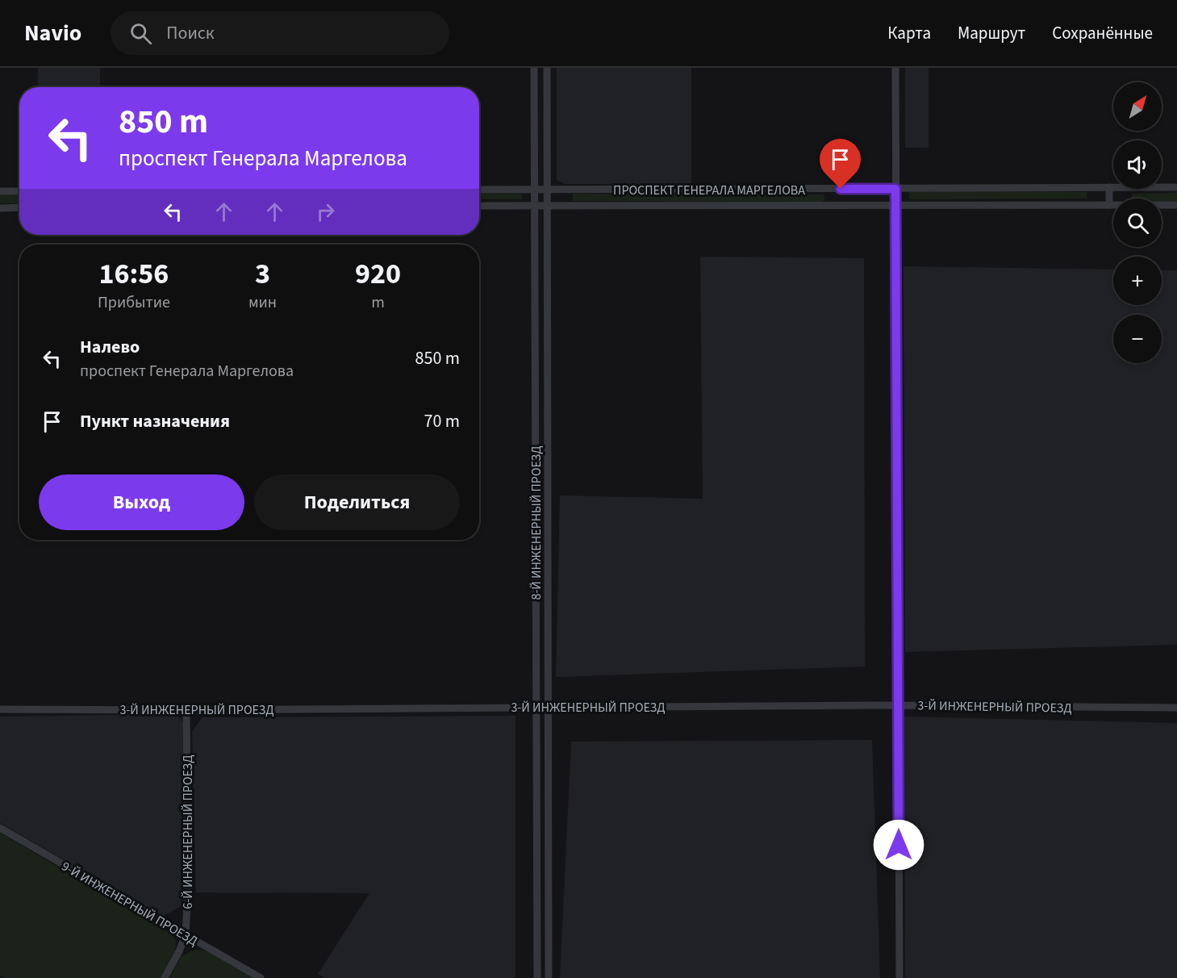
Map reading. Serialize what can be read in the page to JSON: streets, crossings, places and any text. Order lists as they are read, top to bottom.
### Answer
{
  "streets": {
    "street": [
      "ПРОСПЕКТ ГЕНЕРАЛА МАРГЕЛОВА",
      "8-Й ИНЖЕНЕРНЫЙ ПРОЕЗД",
      "3-Й ИНЖЕНЕРНЫЙ ПРОЕЗД",
      "6-Й ИНЖЕНЕРНЫЙ ПРОЕЗД",
      "9-Й ИНЖЕНЕРНЫЙ ПРОЕЗД"
    ]
  },
  "crossings": [
    ["ПРОСПЕКТ ГЕНЕРАЛА МАРГЕЛОВА", "8-Й ИНЖЕНЕРНЫЙ ПРОЕЗД"],
    ["8-Й ИНЖЕНЕРНЫЙ ПРОЕЗД", "3-Й ИНЖЕНЕРНЫЙ ПРОЕЗД"],
    ["3-Й ИНЖЕНЕРНЫЙ ПРОЕЗД", "6-Й ИНЖЕНЕРНЫЙ ПРОЕЗД"],
    ["6-Й ИНЖЕНЕРНЫЙ ПРОЕЗД", "9-Й ИНЖЕНЕРНЫЙ ПРОЕЗД"]
  ],
  "north": "top right",
  "page": {
    "header": "Navio",
    "search": "Поиск",
    "nav": ["Карта", "Маршрут", "Сохранённые"],
    "map_buttons": ["+", "−"],
    "turn": ["850 m", "проспект Генерала Маргелова"],
    "eta": [
      "16:56",
      "Прибытие",
      "3",
      "мин",
      "920",
      "m"
    ],
    "list": [
      {
        "name": "Налево",
        "note": "проспект Генерала Маргелова",
        "value": "850 m"
      },
      {
        "name": "Пункт назначения",
        "value": "70 m"
      }
    ],
    "buttons": ["Выход", "Поделиться"]
  }
}
